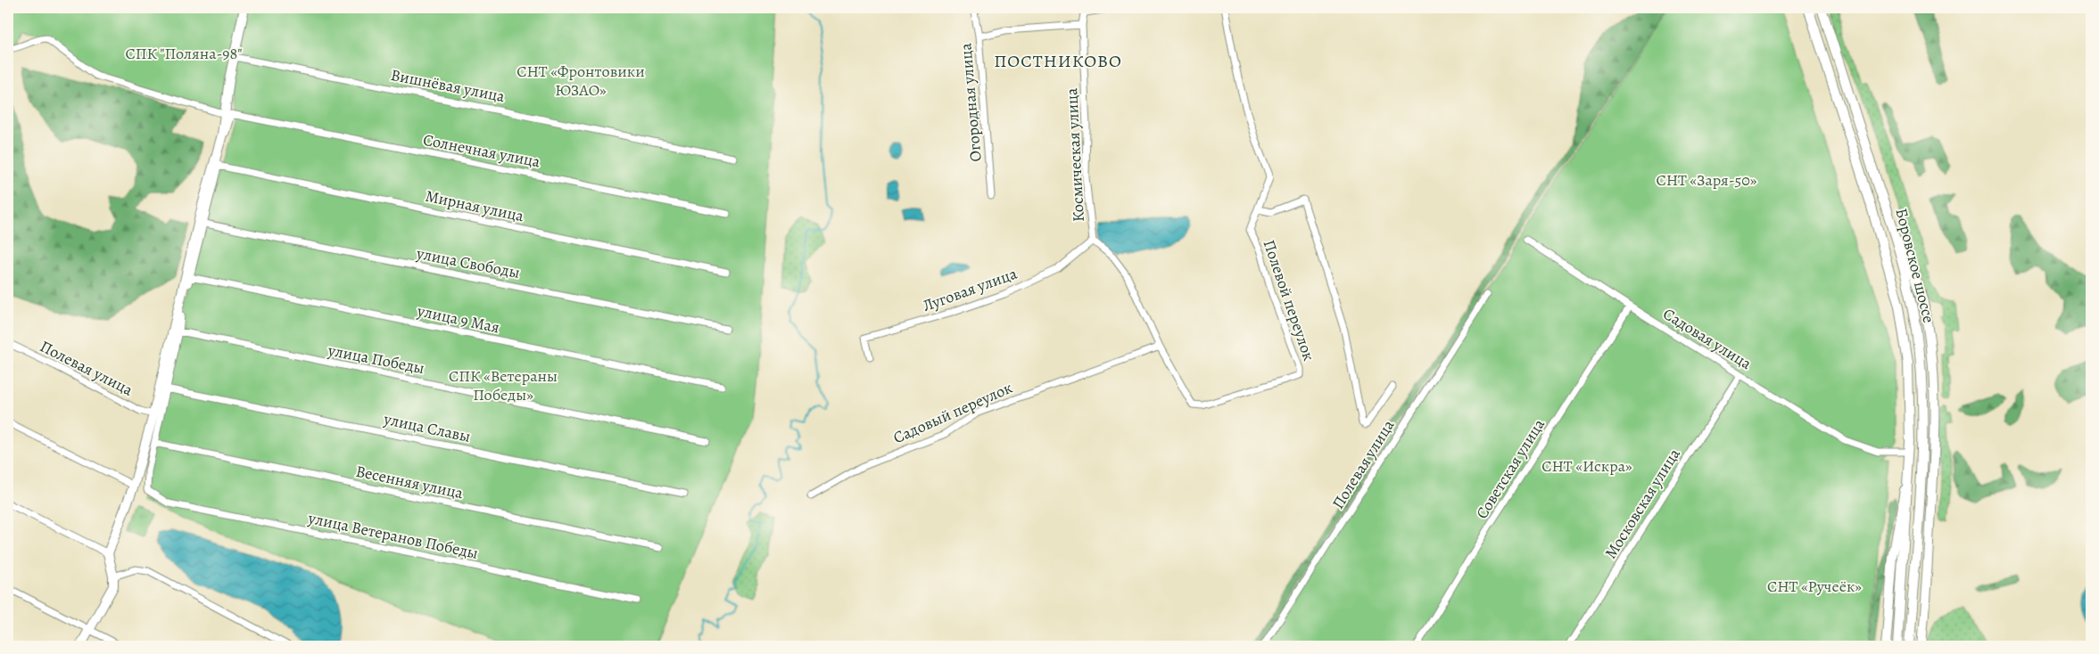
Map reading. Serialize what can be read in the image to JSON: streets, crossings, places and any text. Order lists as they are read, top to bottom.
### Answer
{
  "streets": {
    "main road": ["Боровское шоссе"],
    "street": [
      "Вишнёвая улица",
      "Огородная улица",
      "Солнечная улица",
      "Космическая улица",
      "Мирная улица",
      "улица Свободы",
      "Луговая улица",
      "Полевой переулок",
      "улица 9 Мая",
      "Садовая улица",
      "улица Победы",
      "Полевая улица",
      "Садовый переулок",
      "улица Славы",
      "Советская улица",
      "Весенняя улица",
      "Московская улица",
      "улица Ветеранов Победы"
    ]
  },
  "crossings": [
    ["Космическая улица", "Луговая улица"],
    ["Космическая улица", "Полевой переулок"],
    ["Космическая улица", "Садовый переулок"],
    ["Боровское шоссе", "Садовая улица"],
    ["Садовая улица", "Советская улица"],
    ["Садовая улица", "Московская улица"],
    ["Весенняя улица", "улица Ветеранов Победы"]
  ],
  "districts": ["ПОСТНИКОВО"],
  "parks": [
    "СПК \"Поляна-98\"",
    "СНТ «Фронтовики ЮЗАО»",
    "СНТ «Заря-50»",
    "СПК «Ветераны Победы»",
    "СНТ «Искра»",
    "СНТ «Ручеёк»"
  ]
}
